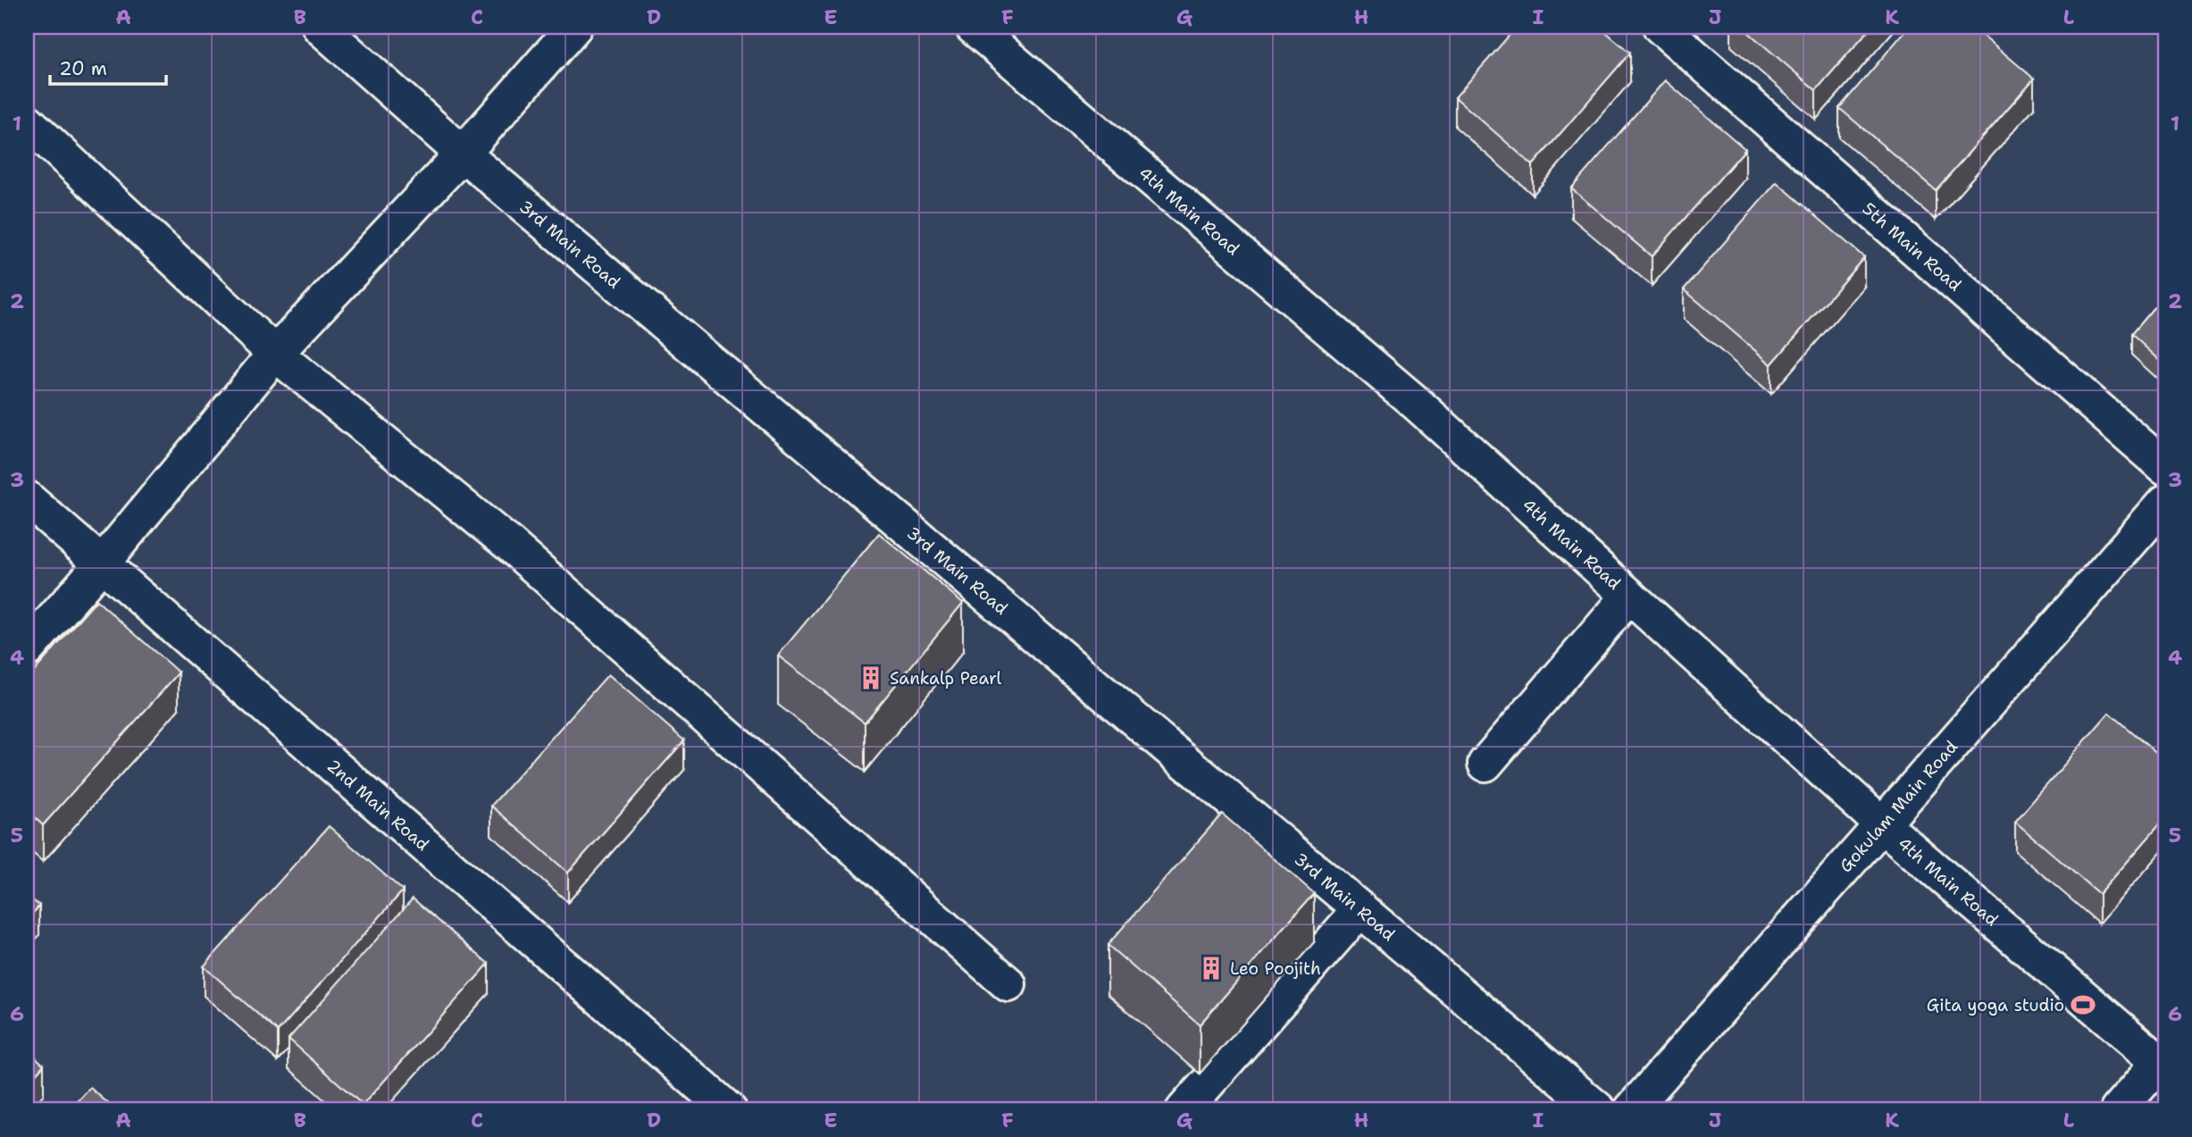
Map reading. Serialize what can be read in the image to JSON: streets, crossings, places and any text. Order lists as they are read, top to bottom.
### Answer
{
  "streets": {
    "street": [
      "4th Main Road",
      "3rd Main Road",
      "5th Main Road",
      "2nd Main Road",
      "Gokulam Main Road"
    ]
  },
  "crossings": [
    ["4th Main Road", "Gokulam Main Road"]
  ],
  "places": {
    "building": ["Sankalp Pearl", "Leo Poojith"],
    "sports": ["Gita yoga studio"]
  },
  "scale_bar": "20 m",
  "grid": {
    "columns": [
      "A",
      "B",
      "C",
      "D",
      "E",
      "F",
      "G",
      "H",
      "I",
      "J",
      "K",
      "L"
    ],
    "rows": [
      "1",
      "2",
      "3",
      "4",
      "5",
      "6"
    ]
  }
}
